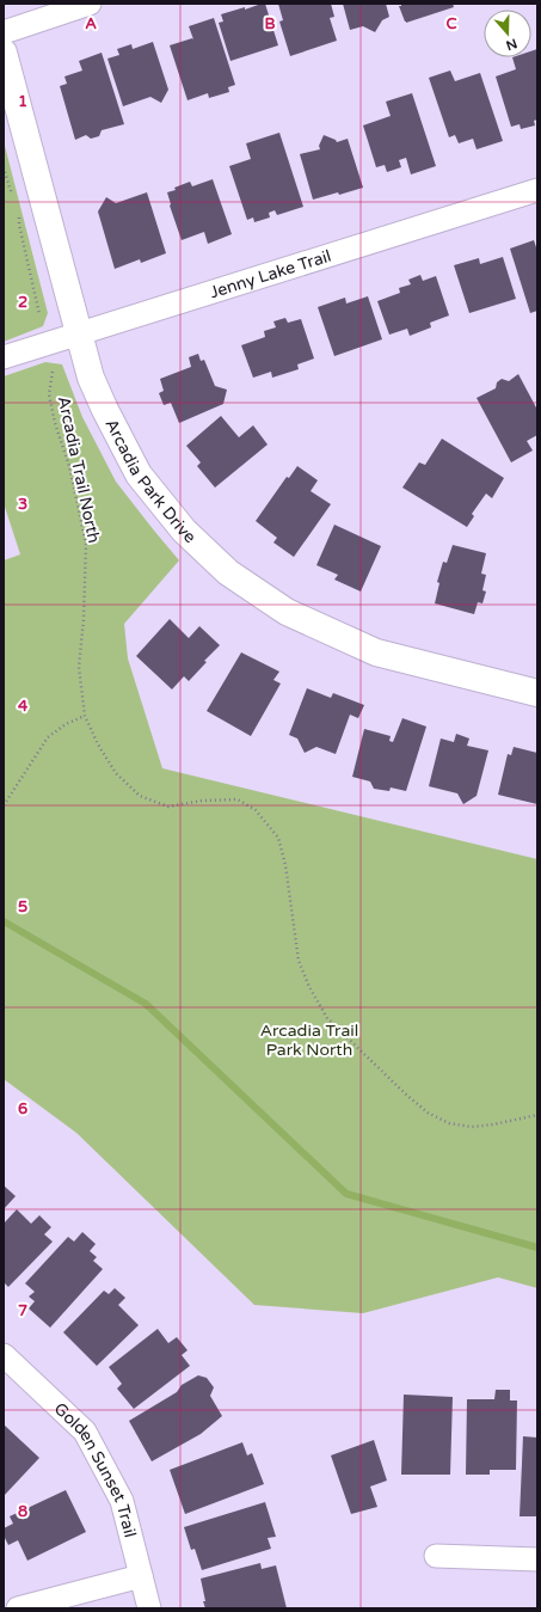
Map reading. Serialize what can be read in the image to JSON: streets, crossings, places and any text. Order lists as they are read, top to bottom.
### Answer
{
  "streets": {
    "street": ["Jenny Lake Trail", "Arcadia Park Drive", "Golden Sunset Trail"],
    "path": ["Arcadia Trail North"]
  },
  "crossings": [
    ["Jenny Lake Trail", "Arcadia Park Drive"]
  ],
  "parks": ["Arcadia Trail Park North"],
  "north": "bottom",
  "grid": {
    "columns": ["A", "B", "C"],
    "rows": [
      "1",
      "2",
      "3",
      "4",
      "5",
      "6",
      "7",
      "8"
    ]
  }
}
